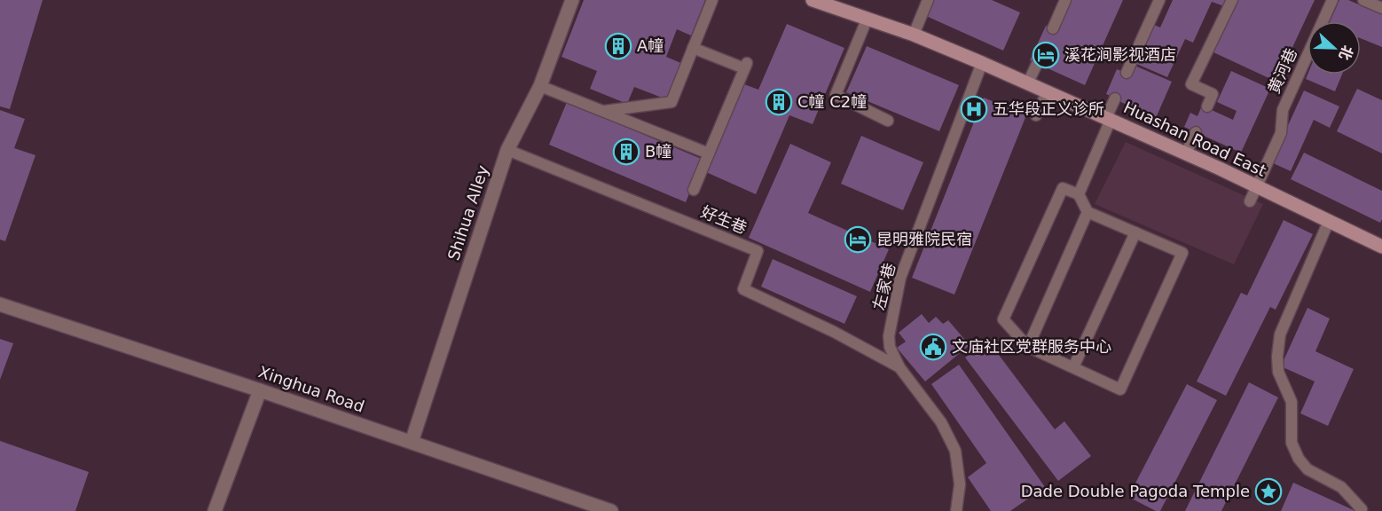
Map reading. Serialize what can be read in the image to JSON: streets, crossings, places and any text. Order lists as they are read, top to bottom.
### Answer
{
  "streets": {
    "street": ["Huashan Road East", "Shihua Alley", "Xinghua Road"],
    "lane": ["黄河巷", "好生巷", "左家巷"]
  },
  "crossings": [
    ["黄河巷", "Huashan Road East"],
    ["Huashan Road East", "左家巷"],
    ["Shihua Alley", "好生巷"],
    ["Shihua Alley", "Xinghua Road"],
    ["好生巷", "左家巷"]
  ],
  "places": {
    "building": ["A幢", "C幢 C2幢", "B幢"],
    "hotel": ["溪花涧影视酒店", "昆明雅院民宿"],
    "hospital": ["五华段正义诊所"],
    "public building": ["文庙社区党群服务中心"],
    "place": ["Dade Double Pagoda Temple"]
  },
  "north": "right"
}
